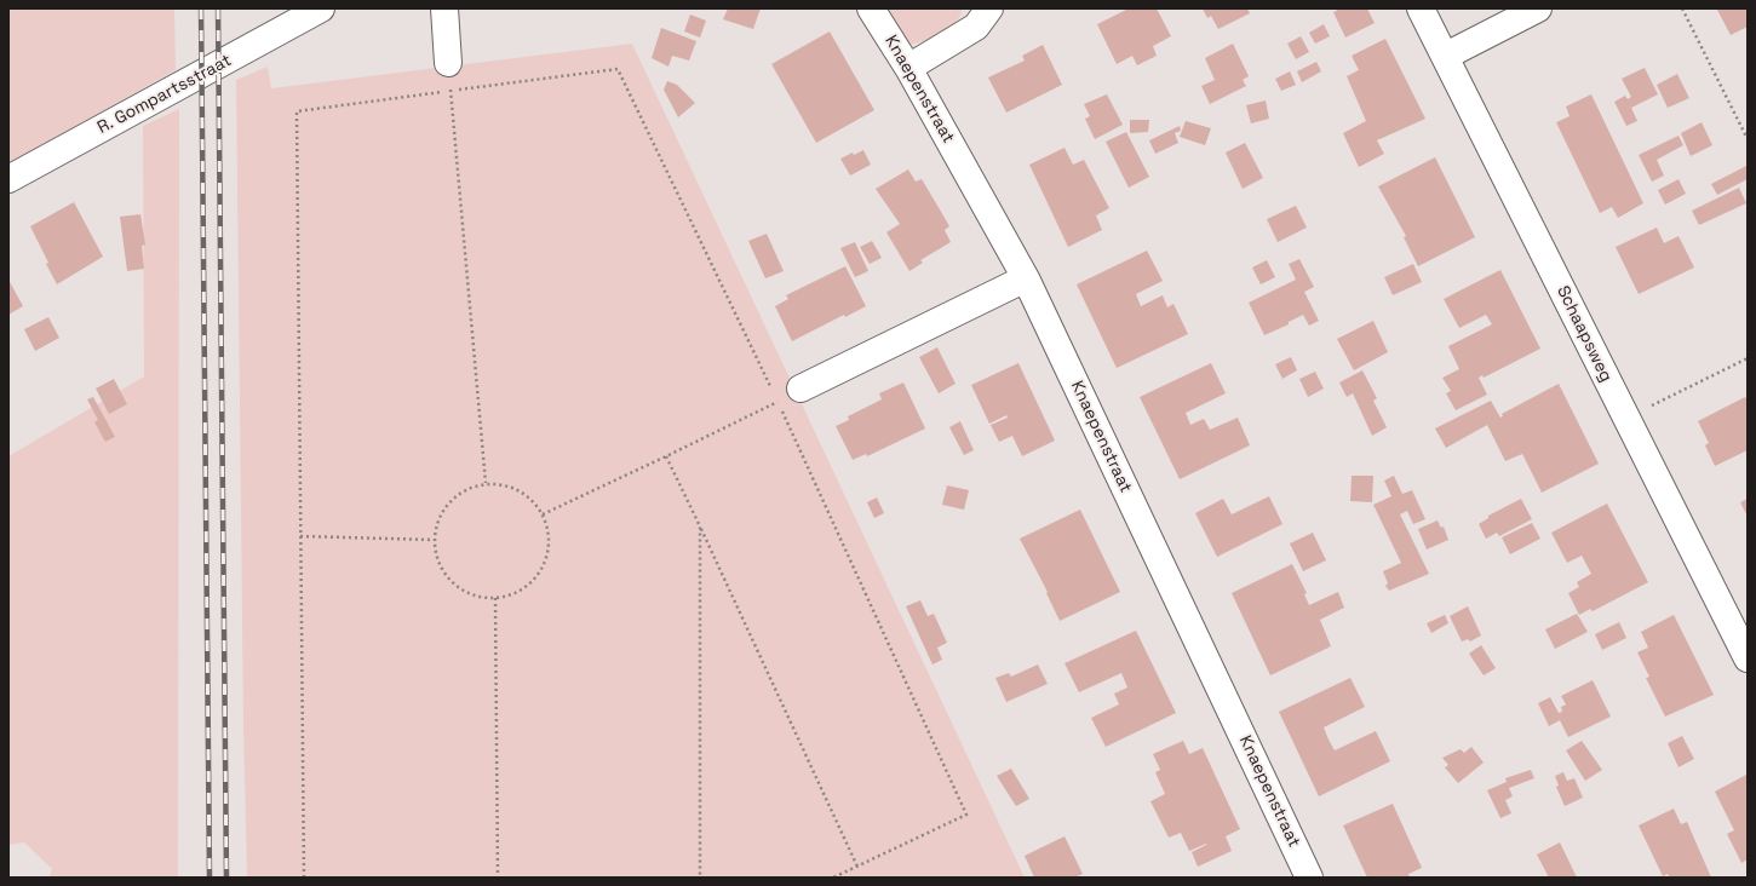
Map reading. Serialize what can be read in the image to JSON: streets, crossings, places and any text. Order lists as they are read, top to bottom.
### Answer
{
  "streets": {
    "street": ["Knaepenstraat", "R. Gompartsstraat", "Schaapsweg"]
  }
}
